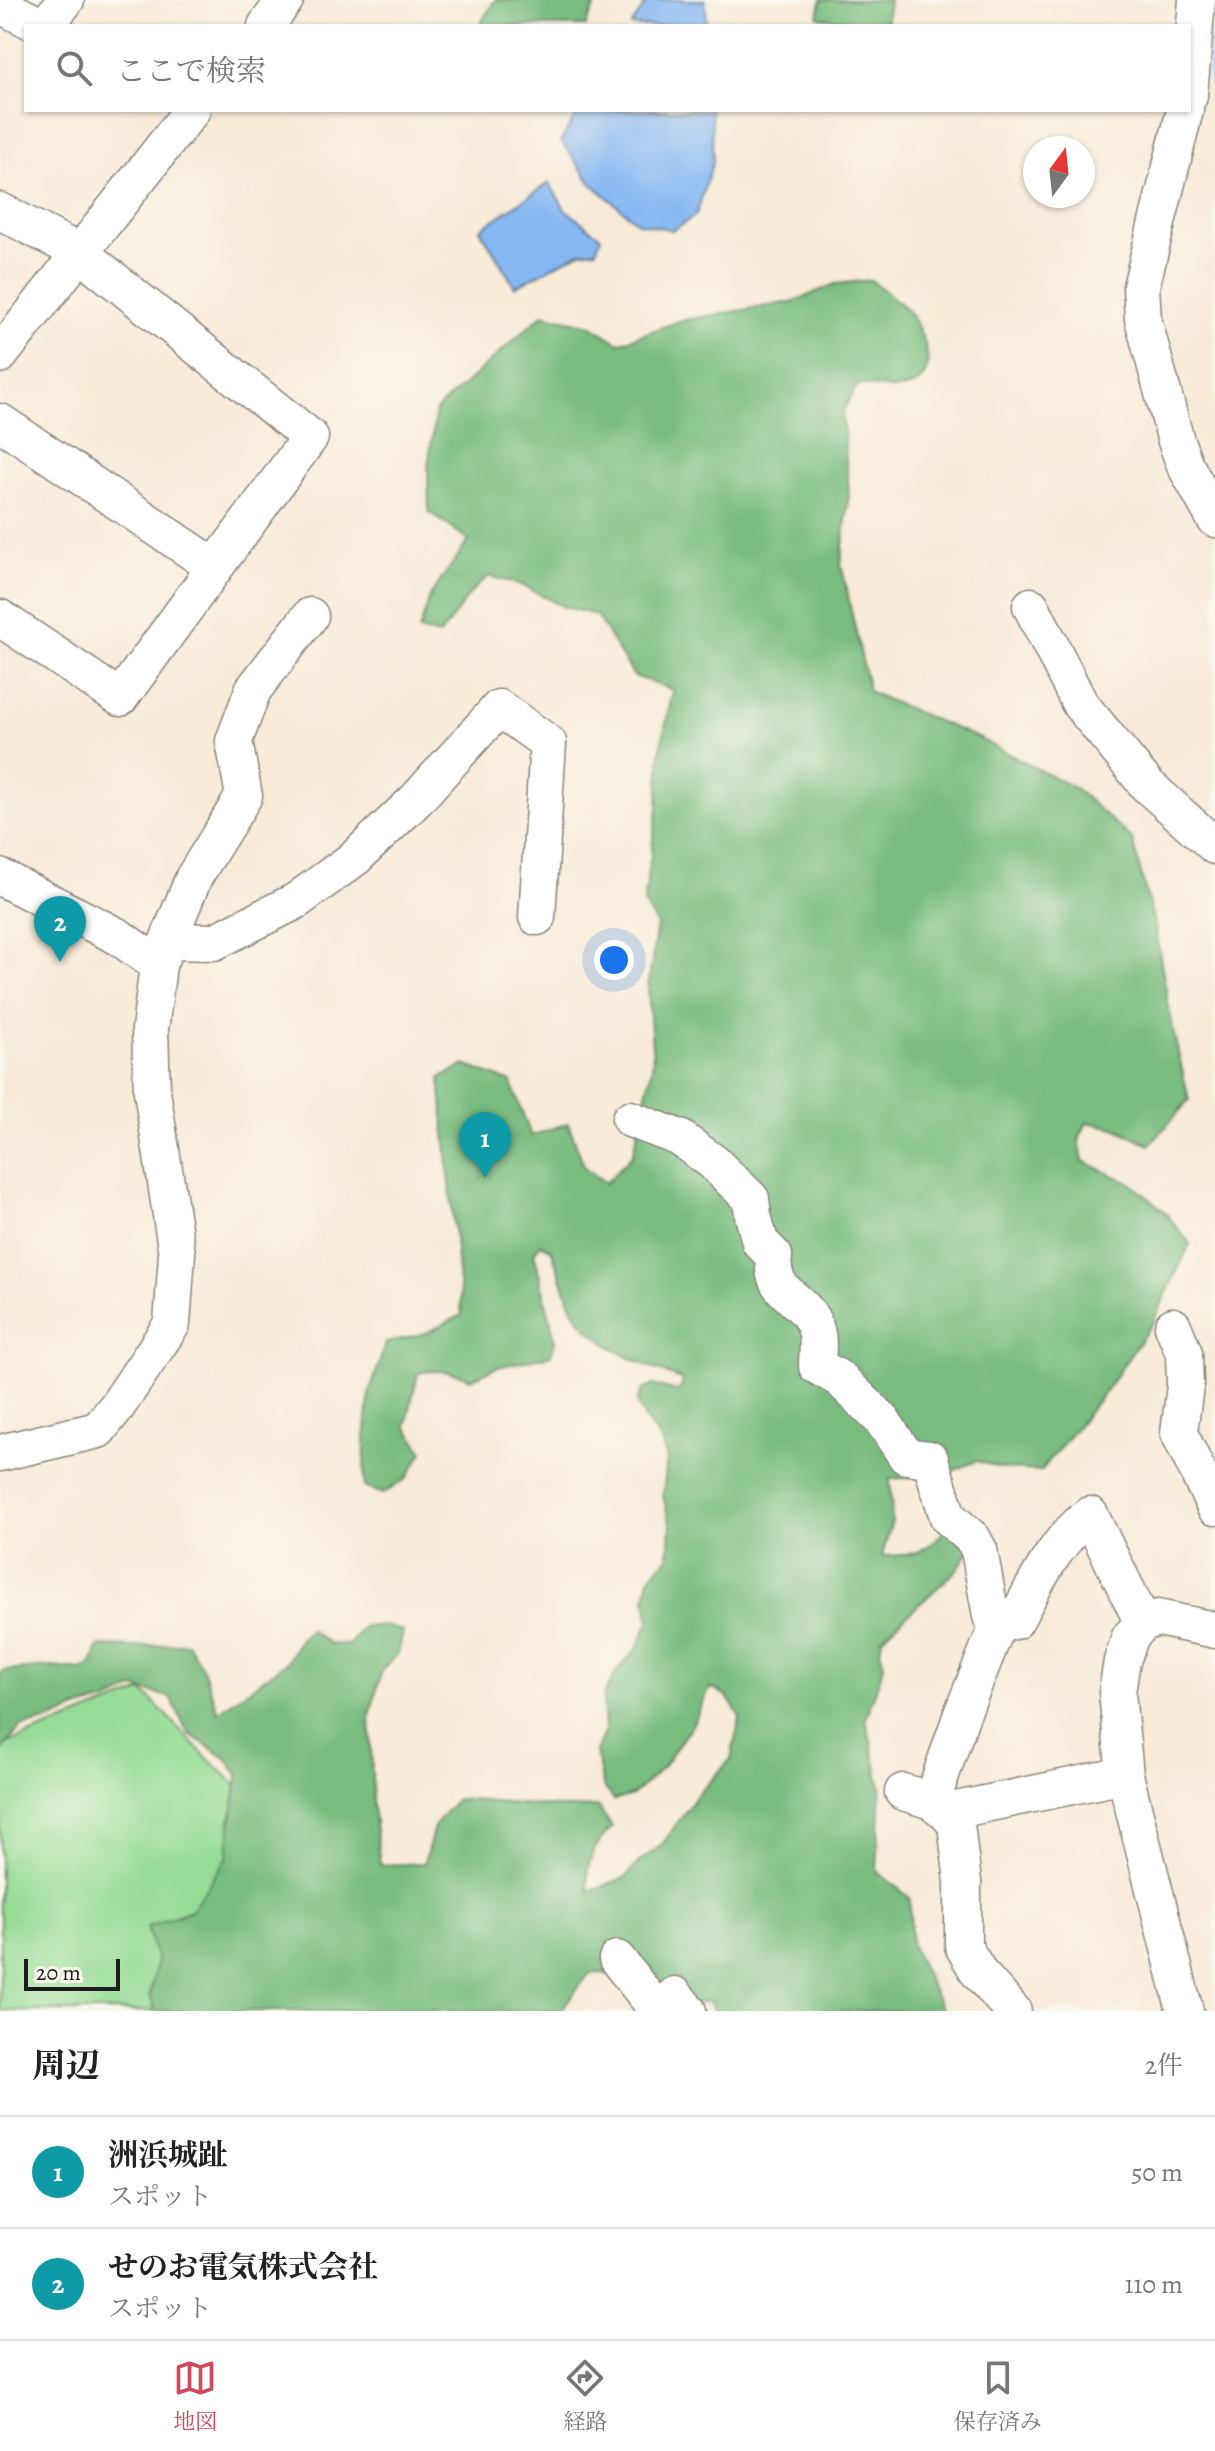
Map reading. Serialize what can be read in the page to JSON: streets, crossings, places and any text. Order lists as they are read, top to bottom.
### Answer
{
  "scale_bar": "20 m",
  "north": "top",
  "page": {
    "search": "ここで検索",
    "pins": ["2", "1"],
    "scale": "20 m",
    "heading": ["周辺", "2件"],
    "list": [
      {
        "mark": "1",
        "name": "洲浜城趾",
        "note": "スポット",
        "value": "50 m"
      },
      {
        "mark": "2",
        "name": "せのお電気株式会社",
        "note": "スポット",
        "value": "110 m"
      }
    ],
    "nav": ["地図", "経路", "保存済み"]
  }
}
